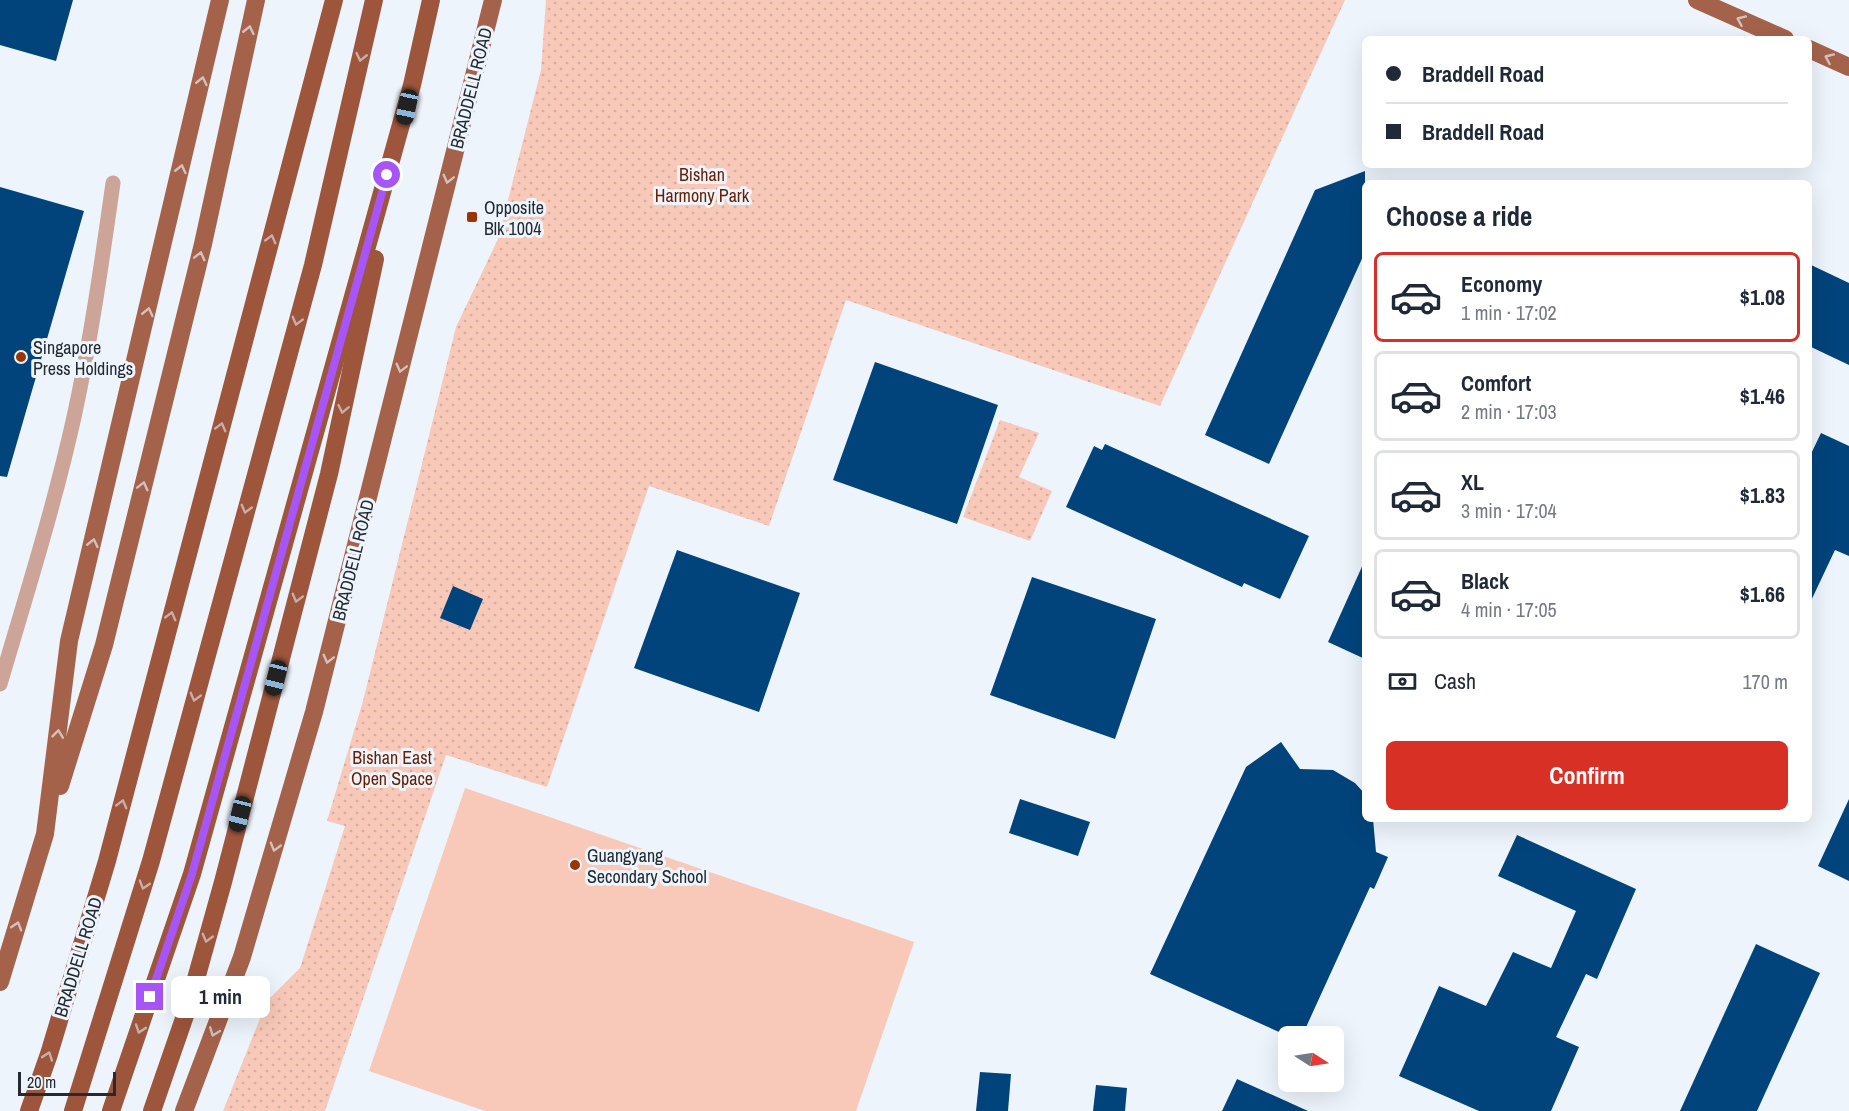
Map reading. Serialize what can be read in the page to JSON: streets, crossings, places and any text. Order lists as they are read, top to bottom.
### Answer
{
  "streets": {
    "highway": ["BRADDELL ROAD"]
  },
  "parks": ["Bishan Harmony Park", "Bishan East Open Space"],
  "places": {
    "transit": ["Opposite Blk 1004"],
    "other": ["Singapore Press Holdings", "Guangyang Secondary School"]
  },
  "scale_bar": "20 m",
  "north": "right",
  "page": {
    "banner": ["Braddell Road", "Braddell Road"],
    "heading": "Choose a ride",
    "list": [
      {
        "name": "Economy",
        "note": "1 min · 17:02",
        "value": "$1.08"
      },
      {
        "name": "Comfort",
        "note": "2 min · 17:03",
        "value": "$1.46"
      },
      {
        "name": "XL",
        "note": "3 min · 17:04",
        "value": "$1.83"
      },
      {
        "name": "Black",
        "note": "4 min · 17:05",
        "value": "$1.66"
      }
    ],
    "pay": ["Cash", "170 m"],
    "buttons": "Confirm",
    "bubble": "1 min",
    "scale": "20 m"
  }
}
